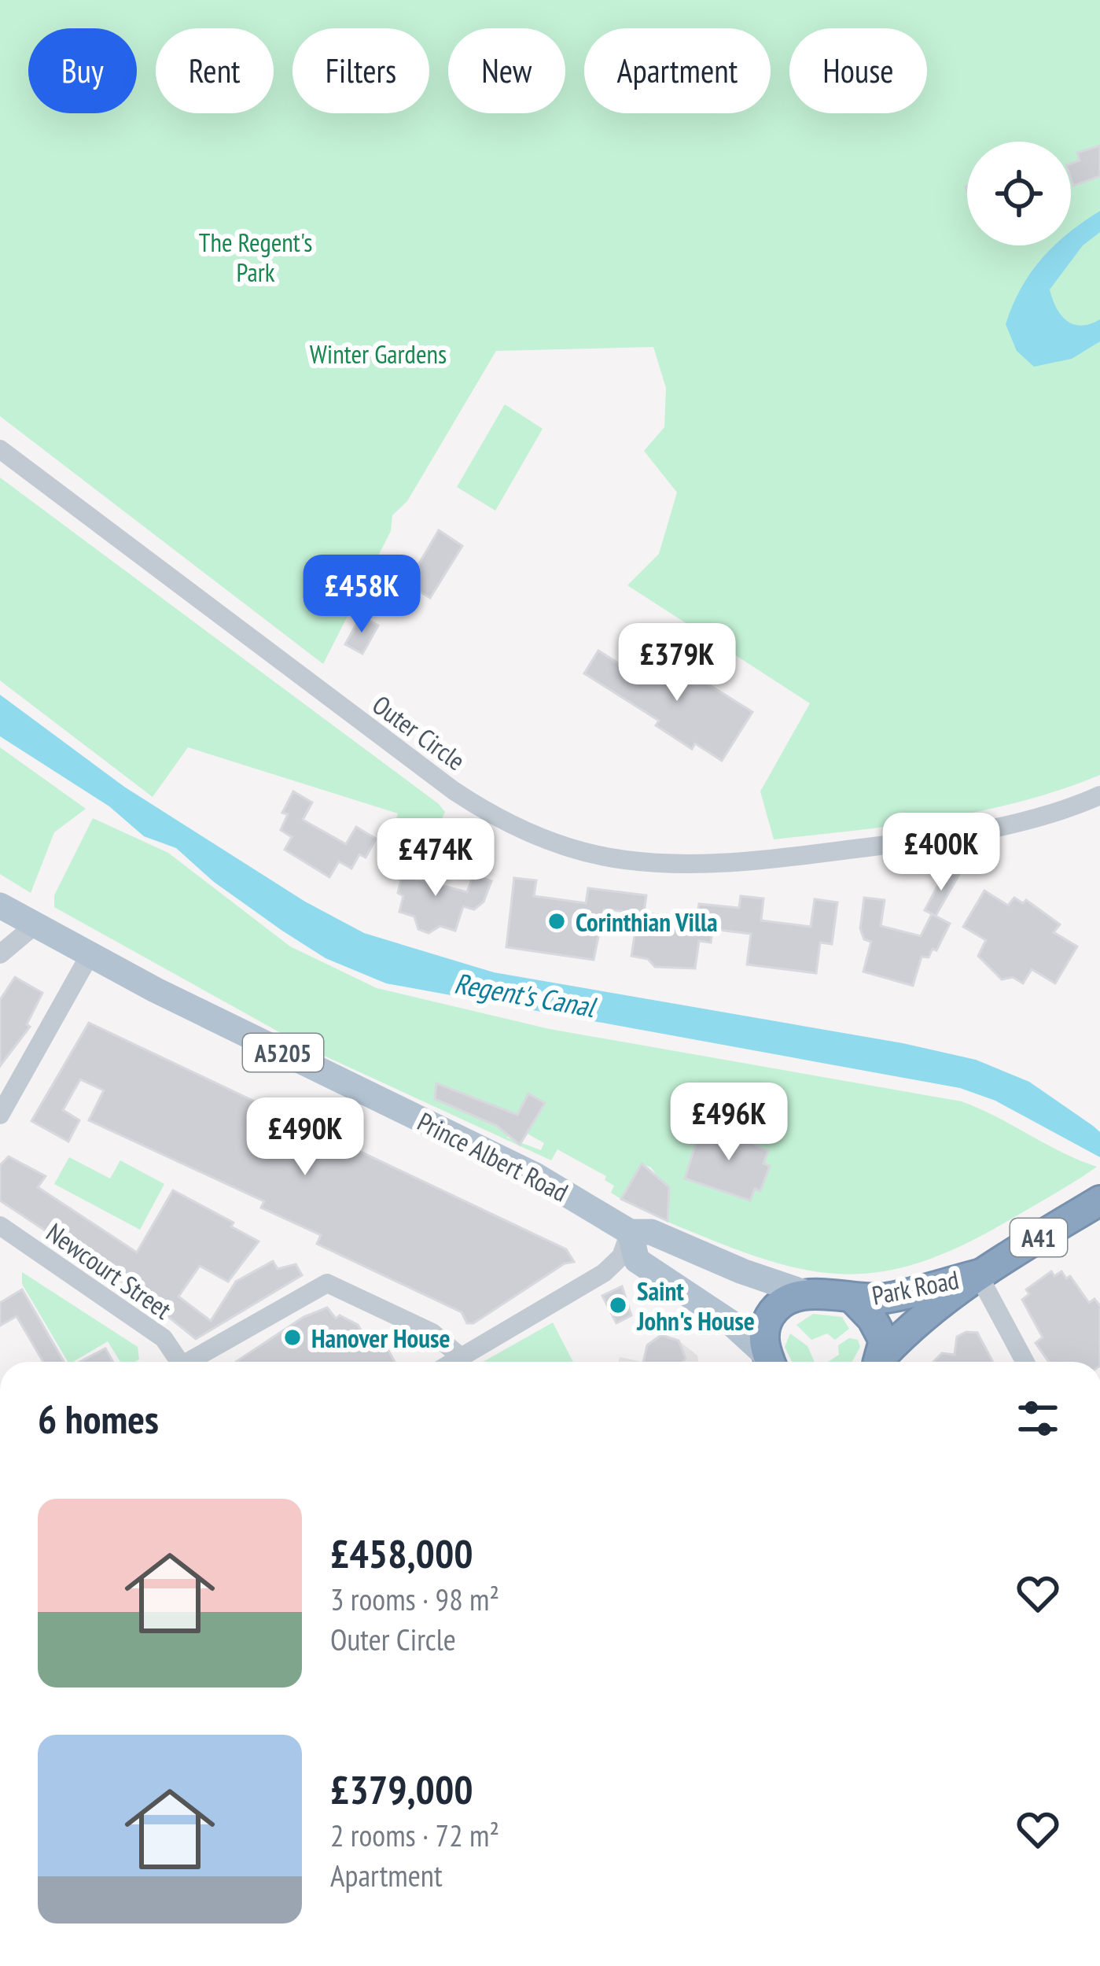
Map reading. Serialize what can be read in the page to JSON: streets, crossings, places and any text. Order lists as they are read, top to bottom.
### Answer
{
  "streets": {
    "highway": ["A41", "Park Road"],
    "main road": ["A5205", "Prince Albert Road"],
    "street": ["Outer Circle", "Newcourt Street"]
  },
  "crossings": [
    ["Prince Albert Road", "A41"],
    ["A41", "Park Road"]
  ],
  "water": ["Regent's Canal"],
  "parks": ["The Regent's Park", "Winter Gardens"],
  "places": ["Corinthian Villa", "Saint John's House", "Hanover House"],
  "page": {
    "chip": [
      "Buy",
      "Rent",
      "Filters",
      "New",
      "Apartment",
      "House"
    ],
    "price": [
      "£458K",
      "£379K",
      "£400K",
      "£474K",
      "£496K",
      "£490K"
    ],
    "heading": "6 homes",
    "list": [
      {
        "name": "£458,000",
        "note": "3 rooms · 98 m² · Outer Circle"
      },
      {
        "name": "£379,000",
        "note": "2 rooms · 72 m² · Apartment"
      }
    ]
  }
}
